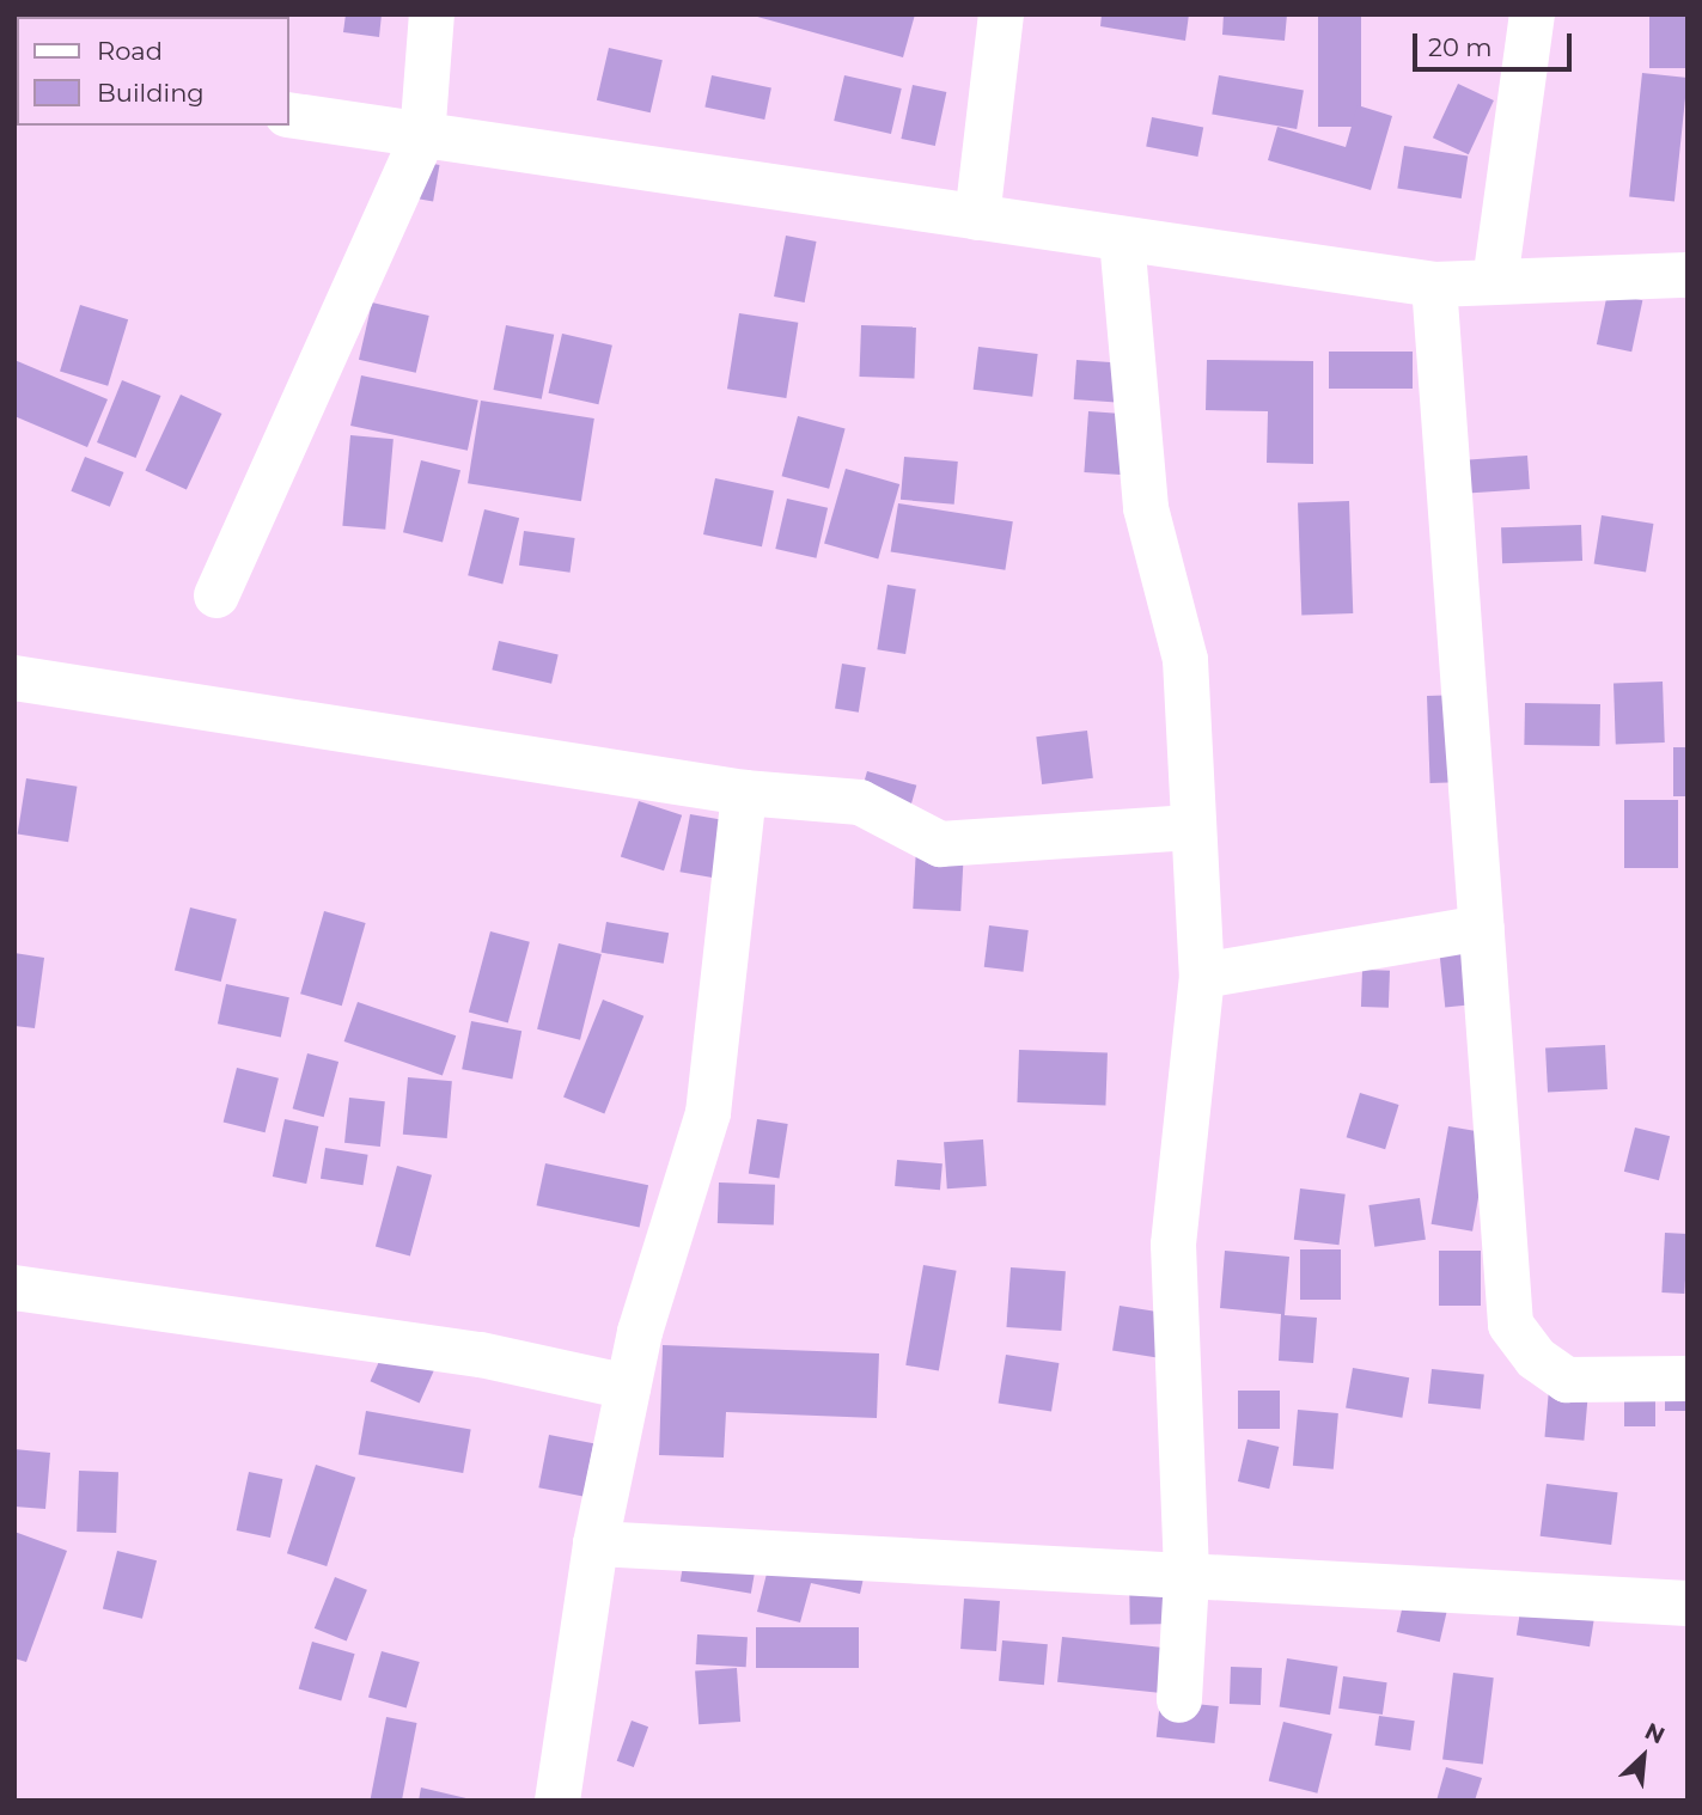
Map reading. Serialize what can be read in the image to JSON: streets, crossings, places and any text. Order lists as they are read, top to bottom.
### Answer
{
  "legend": ["Road", "Building"],
  "scale_bar": "20 m",
  "north": "top right"
}
